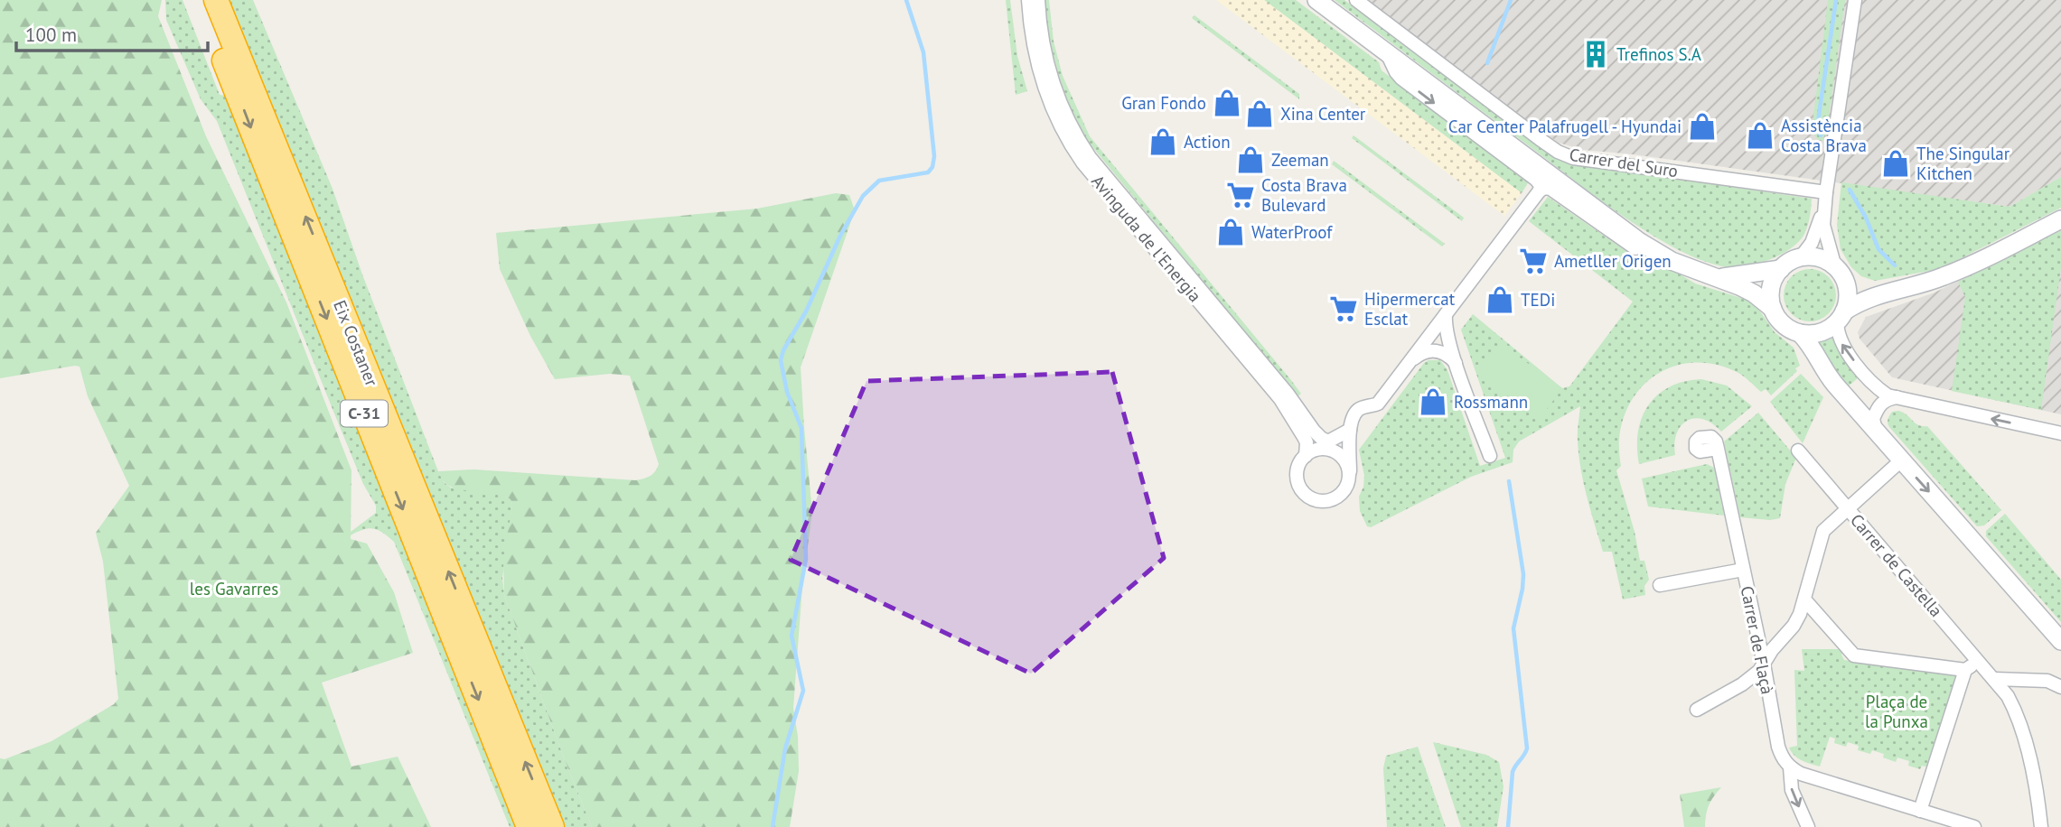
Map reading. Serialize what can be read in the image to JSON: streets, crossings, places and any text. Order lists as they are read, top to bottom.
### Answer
{
  "streets": {
    "highway": ["Eix Costaner", "C-31"],
    "street": [
      "Carrer del Suro",
      "Avinguda de l'Energia",
      "Carrer de Castella",
      "Carrer de Flaçà"
    ]
  },
  "parks": ["les Gavarres", "Plaça de la Punxa"],
  "places": {
    "building": ["Trefinos S.A"],
    "shop": [
      "Gran Fondo",
      "Xina Center",
      "Car Center Palafrugell - Hyundai",
      "Assistència Costa Brava",
      "Action",
      "Zeeman",
      "The Singular Kitchen",
      "WaterProof",
      "TEDi",
      "Rossmann"
    ],
    "supermarket": ["Costa Brava Bulevard", "Ametller Origen", "Hipermercat Esclat"]
  },
  "scale_bar": "100 m"
}
